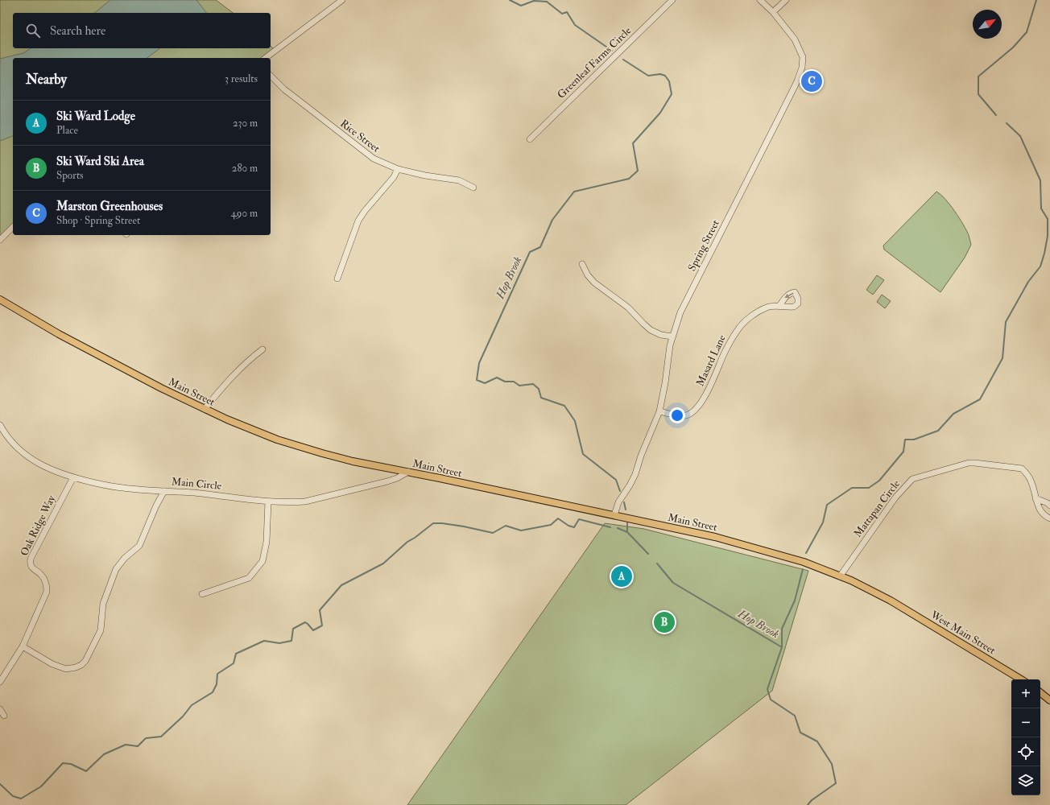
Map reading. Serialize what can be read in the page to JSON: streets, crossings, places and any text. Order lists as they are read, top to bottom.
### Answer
{
  "streets": {
    "main road": ["Main Street", "West Main Street"],
    "street": [
      "Greenleaf Farms Circle",
      "Rice Street",
      "Spring Street",
      "Masard Lane",
      "Main Circle",
      "Mattapan Circle",
      "Oak Ridge Way"
    ]
  },
  "crossings": [
    ["Spring Street", "Masard Lane"],
    ["Spring Street", "Main Street"],
    ["Main Street", "Main Circle"],
    ["Main Street", "Mattapan Circle"],
    ["Main Street", "West Main Street"],
    ["Main Circle", "Oak Ridge Way"]
  ],
  "water": ["Hop Brook"],
  "north": "top right",
  "page": {
    "search": "Search here",
    "heading": ["Nearby", "3 results"],
    "pins": ["C", "A", "B"],
    "list": [
      {
        "mark": "A",
        "name": "Ski Ward Lodge",
        "note": "Place",
        "value": "230 m"
      },
      {
        "mark": "B",
        "name": "Ski Ward Ski Area",
        "note": "Sports",
        "value": "280 m"
      },
      {
        "mark": "C",
        "name": "Marston Greenhouses",
        "note": "Shop · Spring Street",
        "value": "490 m"
      }
    ],
    "map_buttons": ["+", "−"]
  }
}
